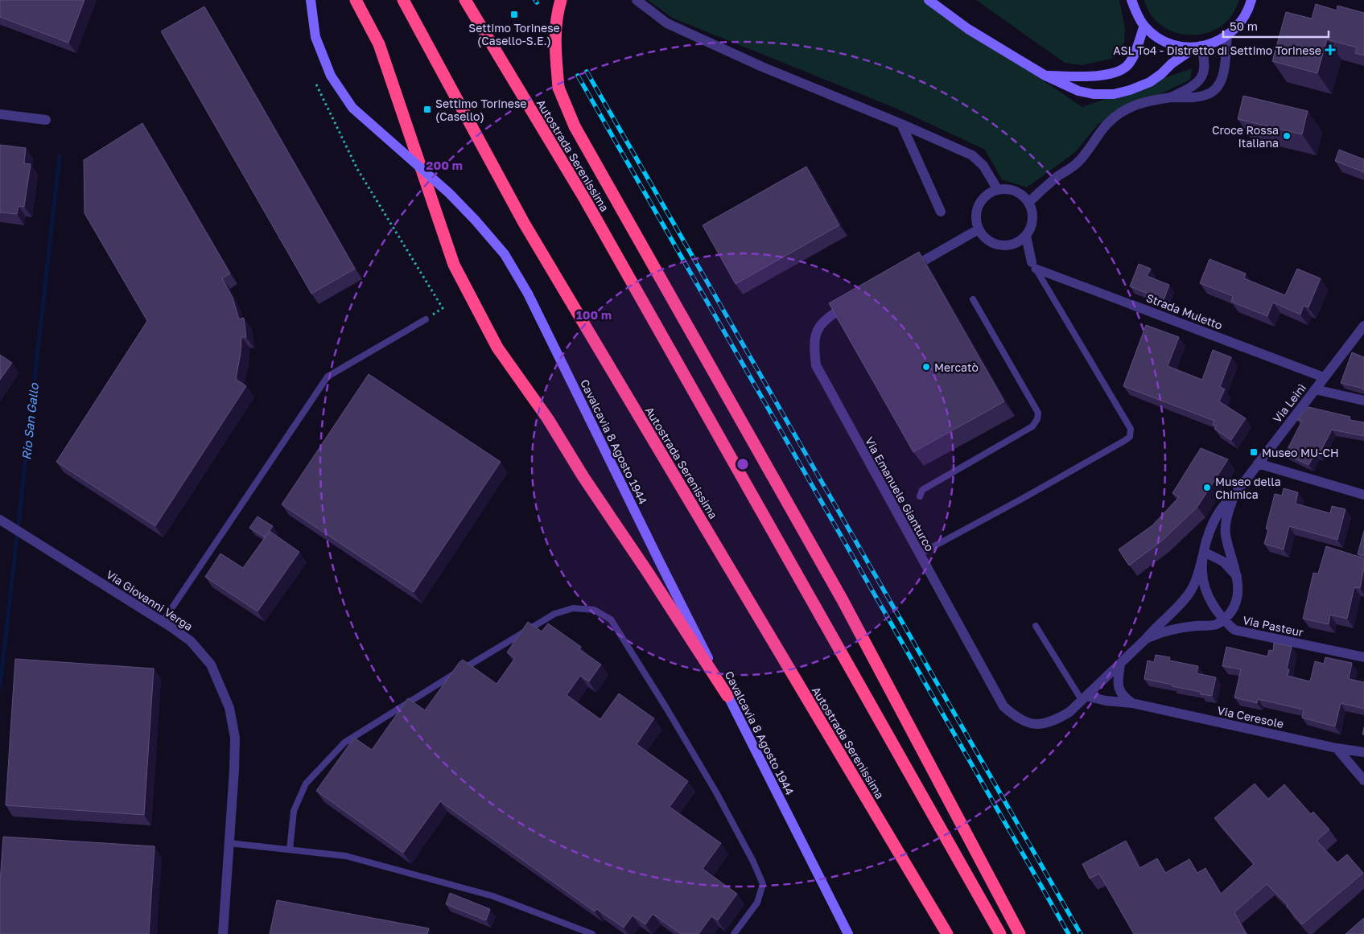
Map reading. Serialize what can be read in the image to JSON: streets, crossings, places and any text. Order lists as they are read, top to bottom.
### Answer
{
  "streets": {
    "highway": ["Autostrada Serenissima"],
    "main road": ["Cavalcavia 8 Agosto 1944"],
    "street": [
      "Strada Muletto",
      "Via Leinì",
      "Via Emanuele Gianturco",
      "Via Giovanni Verga",
      "Via Pasteur",
      "Via Ceresole"
    ]
  },
  "crossings": [
    ["Strada Muletto", "Via Leinì"],
    ["Via Leinì", "Via Pasteur"],
    ["Via Emanuele Gianturco", "Via Ceresole"]
  ],
  "water": ["Rio San Gallo"],
  "places": {
    "transit": ["Settimo Torinese (Casello-S.E.)", "Settimo Torinese (Casello)", "Museo MU-CH"],
    "health": ["ASL To4 - Distretto di Settimo Torinese"],
    "other": ["Croce Rossa Italiana", "Mercatò", "Museo della Chimica"]
  },
  "scale_bar": "50 m",
  "rings": ["200 m", "100 m"]
}
